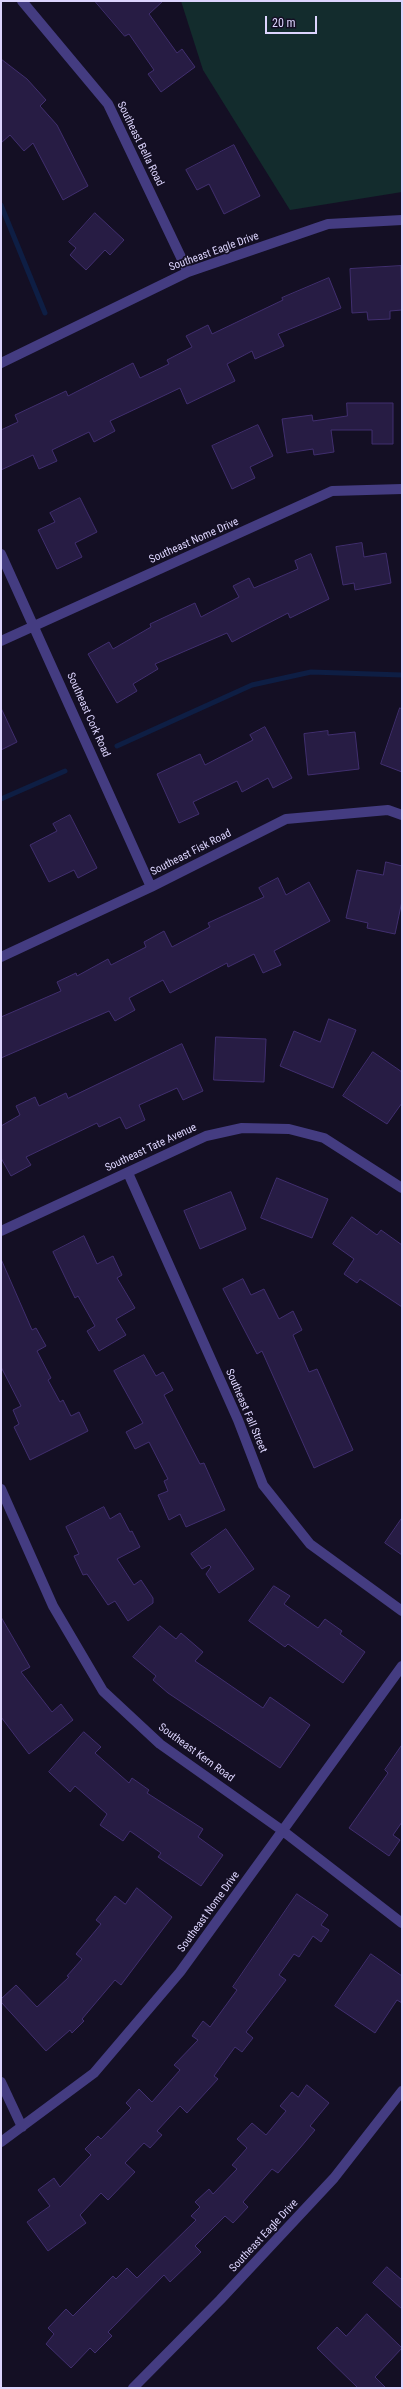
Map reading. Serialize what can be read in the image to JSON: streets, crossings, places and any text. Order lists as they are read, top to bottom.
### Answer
{
  "streets": {
    "street": [
      "Southeast Bella Road",
      "Southeast Eagle Drive",
      "Southeast Nome Drive",
      "Southeast Cork Road",
      "Southeast Fisk Road",
      "Southeast Tate Avenue",
      "Southeast Fall Street",
      "Southeast Kern Road"
    ]
  },
  "crossings": [
    ["Southeast Bella Road", "Southeast Eagle Drive"],
    ["Southeast Nome Drive", "Southeast Cork Road"],
    ["Southeast Nome Drive", "Southeast Kern Road"],
    ["Southeast Cork Road", "Southeast Fisk Road"],
    ["Southeast Tate Avenue", "Southeast Fall Street"]
  ],
  "scale_bar": "20 m"
}
